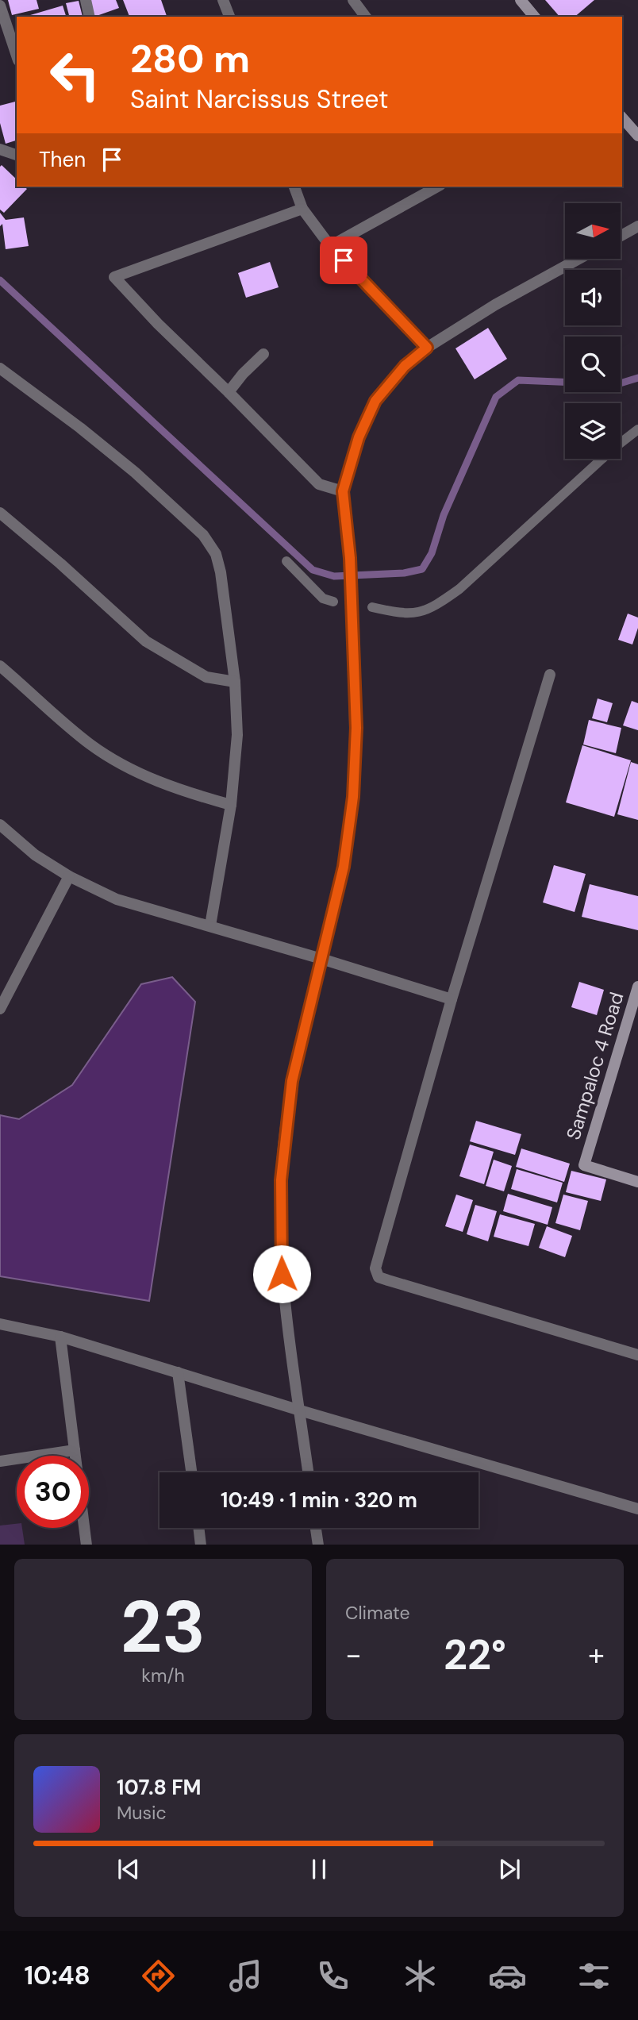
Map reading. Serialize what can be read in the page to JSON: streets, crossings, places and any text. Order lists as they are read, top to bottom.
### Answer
{
  "streets": {
    "street": ["Sampaloc 4 Road"]
  },
  "north": "right",
  "page": {
    "turn": ["280 m", "Saint Narcissus Street"],
    "then": "Then",
    "limit": "30",
    "trip": "10:49 · 1 min · 320 m",
    "tile": [
      ["23", "km/h"],
      "Climate"
    ],
    "heat": ["−", "22°", "+"],
    "song": ["107.8 FM", "Music"],
    "tabs": "10:48"
  }
}
